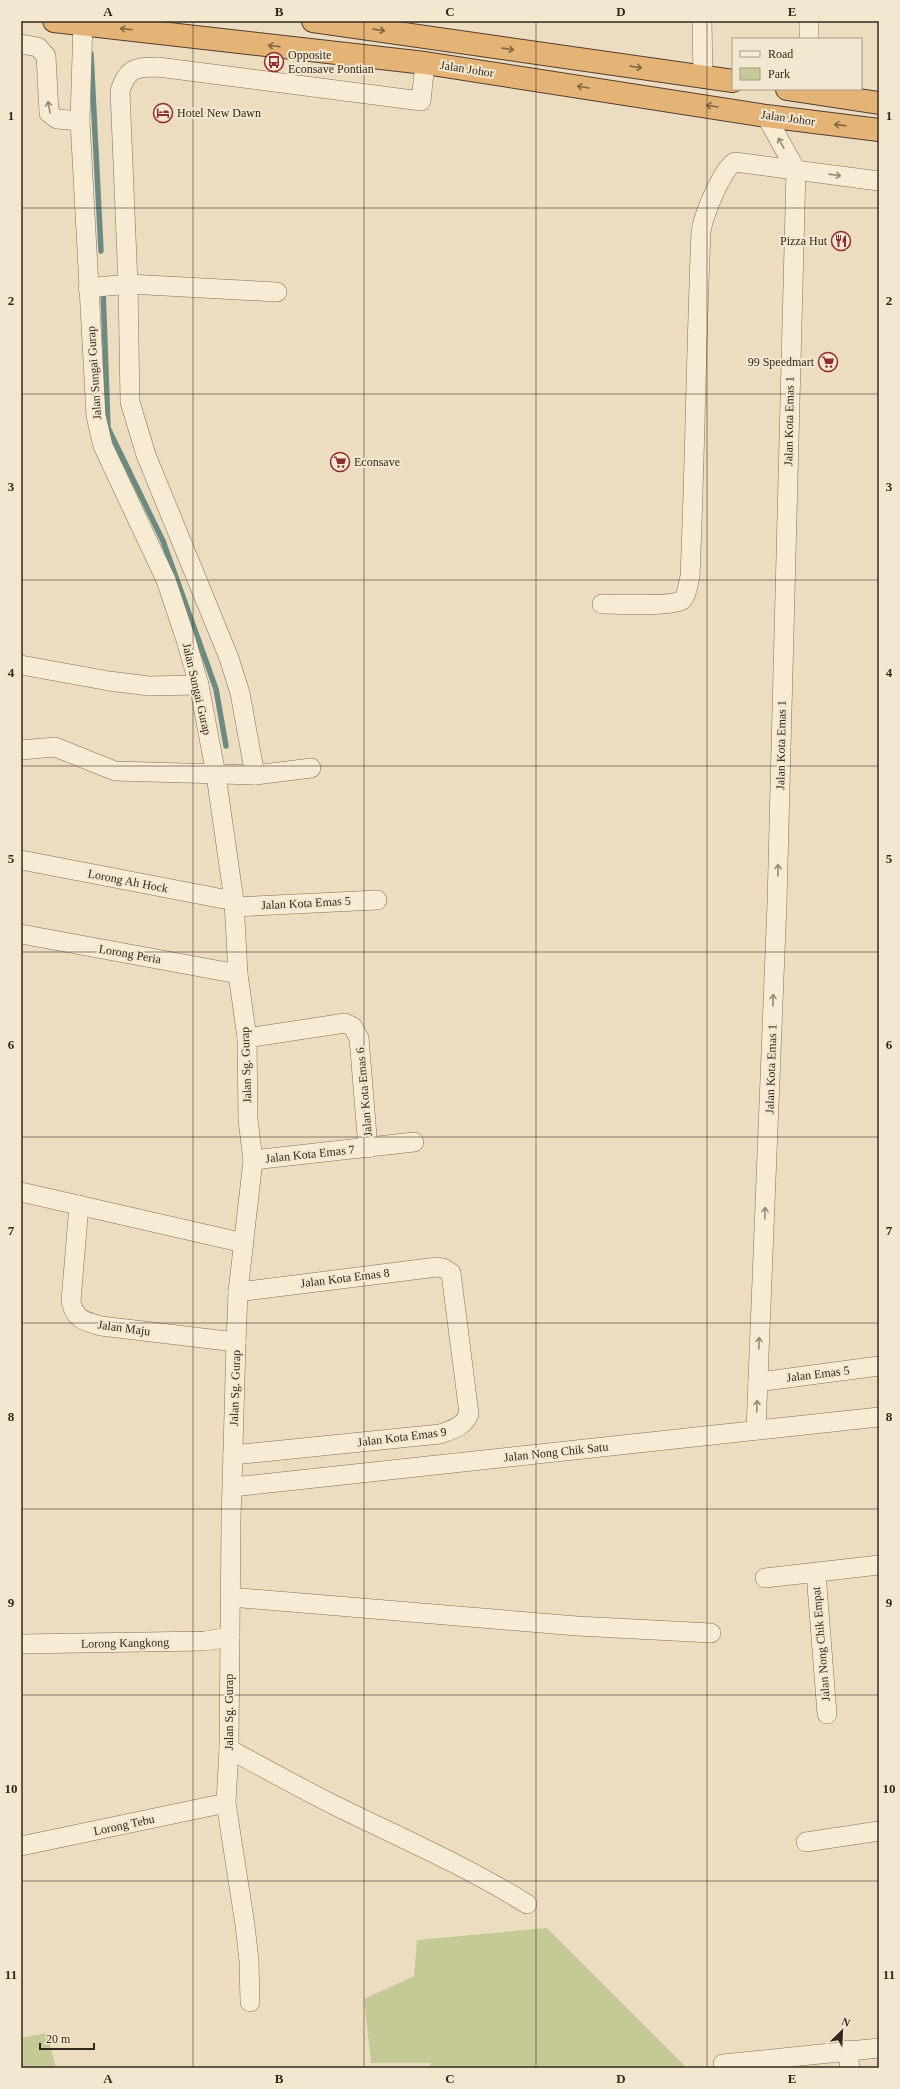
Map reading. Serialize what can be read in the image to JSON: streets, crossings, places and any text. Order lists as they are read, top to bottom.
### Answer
{
  "streets": {
    "highway": ["Jalan Johor"],
    "street": [
      "Jalan Sungai Gurap",
      "Jalan Kota Emas 1",
      "Lorong Ah Hock",
      "Jalan Kota Emas 5",
      "Lorong Peria",
      "Jalan Sg. Gurap",
      "Jalan Kota Emas 6",
      "Jalan Kota Emas 7",
      "Jalan Kota Emas 8",
      "Jalan Maju",
      "Jalan Emas 5",
      "Jalan Kota Emas 9",
      "Jalan Nong Chik Satu",
      "Lorong Kangkong",
      "Jalan Nong Chik Empat",
      "Lorong Tebu"
    ]
  },
  "crossings": [
    ["Jalan Johor", "Jalan Sungai Gurap"],
    ["Jalan Sungai Gurap", "Jalan Sg. Gurap"],
    ["Jalan Kota Emas 1", "Jalan Emas 5"],
    ["Jalan Kota Emas 1", "Jalan Nong Chik Satu"],
    ["Lorong Ah Hock", "Jalan Kota Emas 5"],
    ["Lorong Ah Hock", "Jalan Sg. Gurap"],
    ["Jalan Kota Emas 5", "Jalan Sg. Gurap"],
    ["Lorong Peria", "Jalan Sg. Gurap"],
    ["Jalan Sg. Gurap", "Jalan Kota Emas 6"],
    ["Jalan Sg. Gurap", "Jalan Kota Emas 7"],
    ["Jalan Sg. Gurap", "Jalan Kota Emas 8"],
    ["Jalan Sg. Gurap", "Jalan Maju"],
    ["Jalan Sg. Gurap", "Jalan Kota Emas 9"],
    ["Jalan Sg. Gurap", "Jalan Nong Chik Satu"],
    ["Jalan Sg. Gurap", "Lorong Kangkong"],
    ["Jalan Sg. Gurap", "Lorong Tebu"],
    ["Jalan Kota Emas 6", "Jalan Kota Emas 7"],
    ["Jalan Kota Emas 8", "Jalan Kota Emas 9"]
  ],
  "one_way": ["Jalan Kota Emas 1"],
  "places": {
    "bus stop": ["Opposite Econsave Pontian"],
    "hotel": ["Hotel New Dawn"],
    "restaurant": ["Pizza Hut"],
    "supermarket": ["99 Speedmart", "Econsave"]
  },
  "legend": ["Road", "Park"],
  "scale_bar": "20 m",
  "north": "top right",
  "grid": {
    "columns": [
      "A",
      "B",
      "C",
      "D",
      "E"
    ],
    "rows": [
      "1",
      "2",
      "3",
      "4",
      "5",
      "6",
      "7",
      "8",
      "9",
      "10",
      "11"
    ]
  }
}
